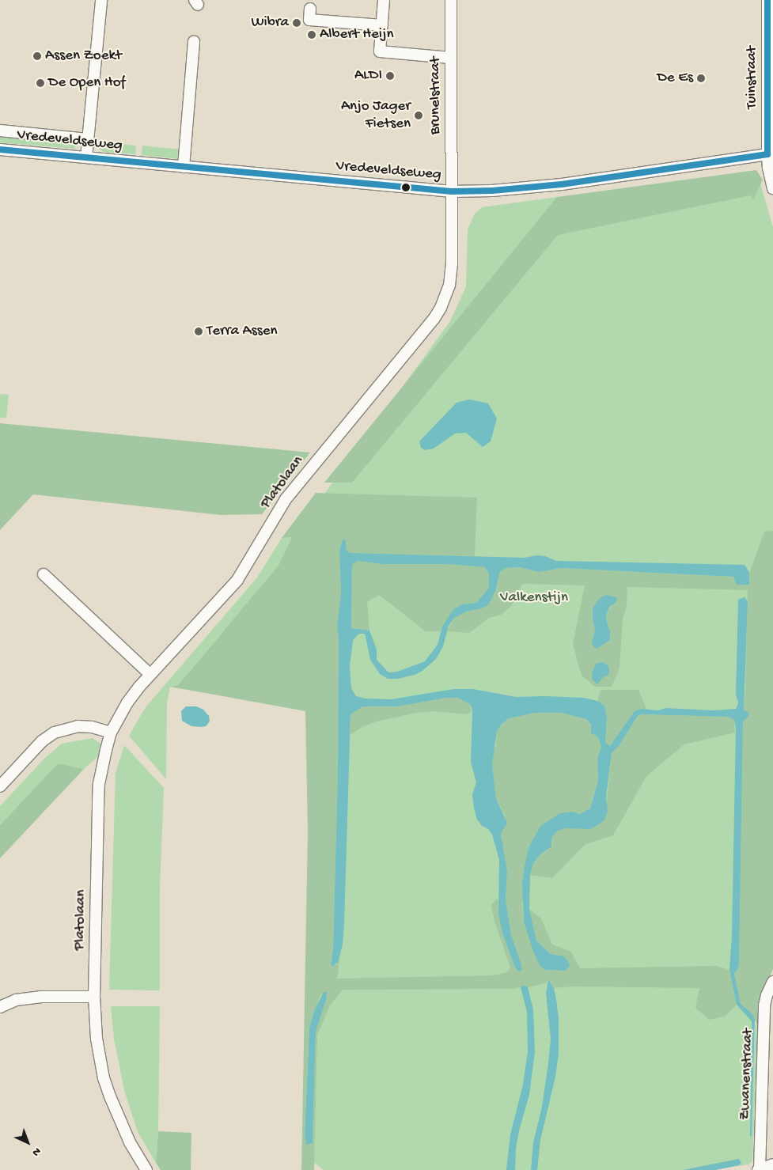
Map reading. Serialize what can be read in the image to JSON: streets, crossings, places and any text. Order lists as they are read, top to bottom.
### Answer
{
  "streets": {
    "street": [
      "Tuinstraat",
      "Brunelstraat",
      "Vredeveldseweg",
      "Platolaan",
      "Zwanenstraat"
    ]
  },
  "crossings": [
    ["Tuinstraat", "Vredeveldseweg"],
    ["Brunelstraat", "Vredeveldseweg"],
    ["Brunelstraat", "Platolaan"],
    ["Vredeveldseweg", "Platolaan"]
  ],
  "parks": ["Valkenstijn"],
  "places": [
    "Wibra",
    "Albert Heijn",
    "Assen Zoekt",
    "ALDI",
    "De Es",
    "De Open Hof",
    "Anjo Jager Fietsen",
    "Terra Assen"
  ],
  "north": "bottom right"
}
